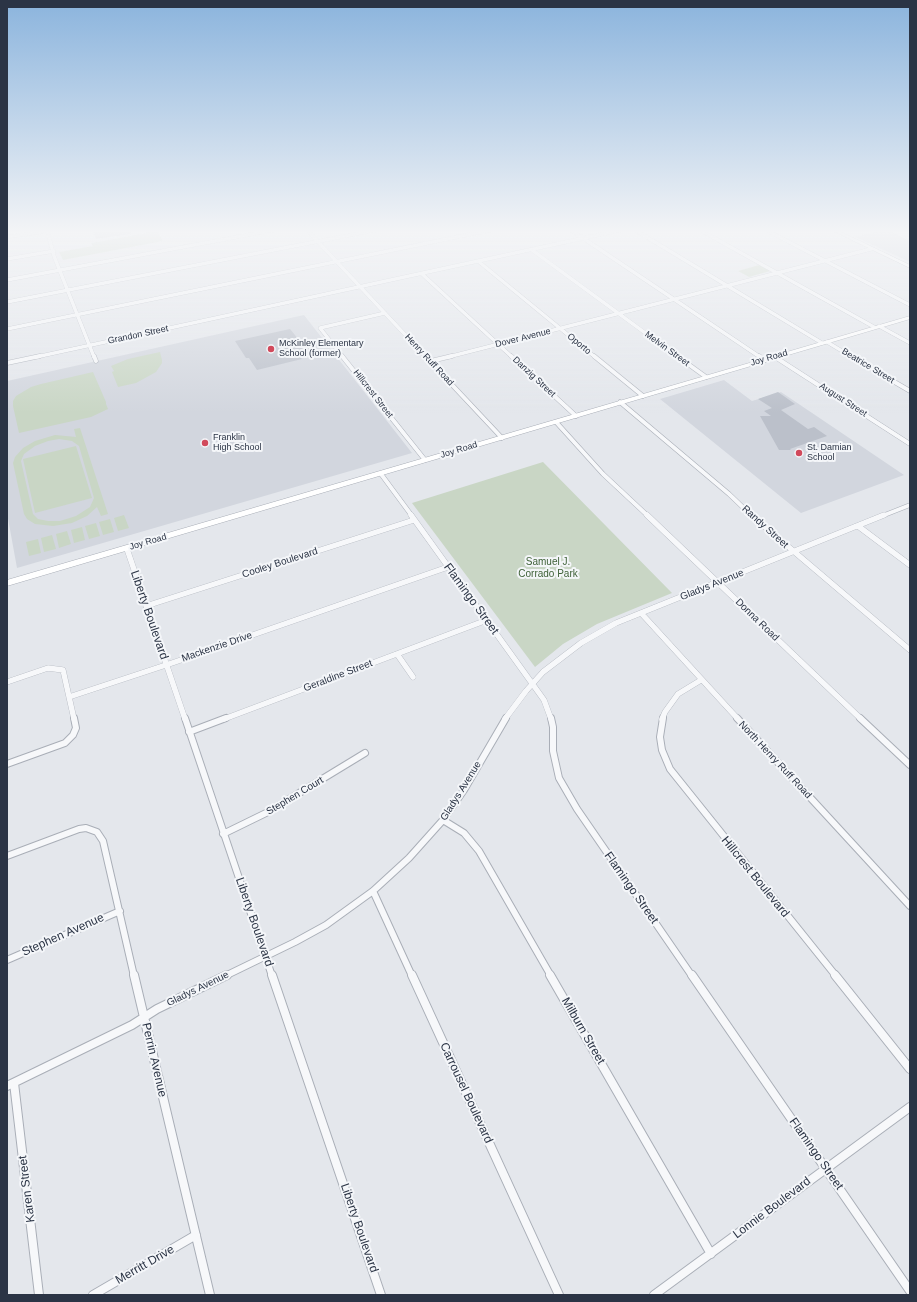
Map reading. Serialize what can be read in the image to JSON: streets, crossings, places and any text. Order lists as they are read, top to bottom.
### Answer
{
  "streets": {
    "street": [
      "Grandon Street",
      "Dover Avenue",
      "Oporto",
      "Melvin Street",
      "Joy Road",
      "Henry Ruff Road",
      "Beatrice Street",
      "Danzig Street",
      "Hillcrest Street",
      "August Street",
      "Randy Street",
      "Cooley Boulevard",
      "Gladys Avenue",
      "Flamingo Street",
      "Liberty Boulevard",
      "Donna Road",
      "Mackenzie Drive",
      "Geraldine Street",
      "North Henry Ruff Road",
      "Stephen Court",
      "Hillcrest Boulevard",
      "Stephen Avenue",
      "Milburn Street",
      "Perrin Avenue",
      "Carrousel Boulevard",
      "Karen Street",
      "Lonnie Boulevard",
      "Merritt Drive"
    ]
  },
  "crossings": [
    ["Dover Avenue", "Oporto"],
    ["Dover Avenue", "Melvin Street"],
    ["Dover Avenue", "Henry Ruff Road"],
    ["Dover Avenue", "Danzig Street"],
    ["Oporto", "Joy Road"],
    ["Melvin Street", "Joy Road"],
    ["Joy Road", "Henry Ruff Road"],
    ["Joy Road", "Beatrice Street"],
    ["Joy Road", "Danzig Street"],
    ["Joy Road", "Hillcrest Street"],
    ["Joy Road", "August Street"],
    ["Joy Road", "Randy Street"],
    ["Joy Road", "Flamingo Street"],
    ["Joy Road", "Liberty Boulevard"],
    ["Joy Road", "Donna Road"],
    ["Henry Ruff Road", "Hillcrest Street"],
    ["Randy Street", "Gladys Avenue"],
    ["Cooley Boulevard", "Flamingo Street"],
    ["Cooley Boulevard", "Liberty Boulevard"],
    ["Gladys Avenue", "Flamingo Street"],
    ["Gladys Avenue", "Liberty Boulevard"],
    ["Gladys Avenue", "Donna Road"],
    ["Gladys Avenue", "North Henry Ruff Road"],
    ["Gladys Avenue", "Milburn Street"],
    ["Gladys Avenue", "Perrin Avenue"],
    ["Gladys Avenue", "Carrousel Boulevard"],
    ["Gladys Avenue", "Karen Street"],
    ["Flamingo Street", "Mackenzie Drive"],
    ["Flamingo Street", "Geraldine Street"],
    ["Flamingo Street", "Lonnie Boulevard"],
    ["Liberty Boulevard", "Mackenzie Drive"],
    ["Liberty Boulevard", "Geraldine Street"],
    ["Liberty Boulevard", "Stephen Court"],
    ["North Henry Ruff Road", "Hillcrest Boulevard"],
    ["Stephen Avenue", "Perrin Avenue"],
    ["Milburn Street", "Lonnie Boulevard"],
    ["Perrin Avenue", "Merritt Drive"]
  ],
  "parks": ["Samuel J. Corrado Park"],
  "places": ["McKinley Elementary School (former)", "Franklin High School", "St. Damian School"]
}
